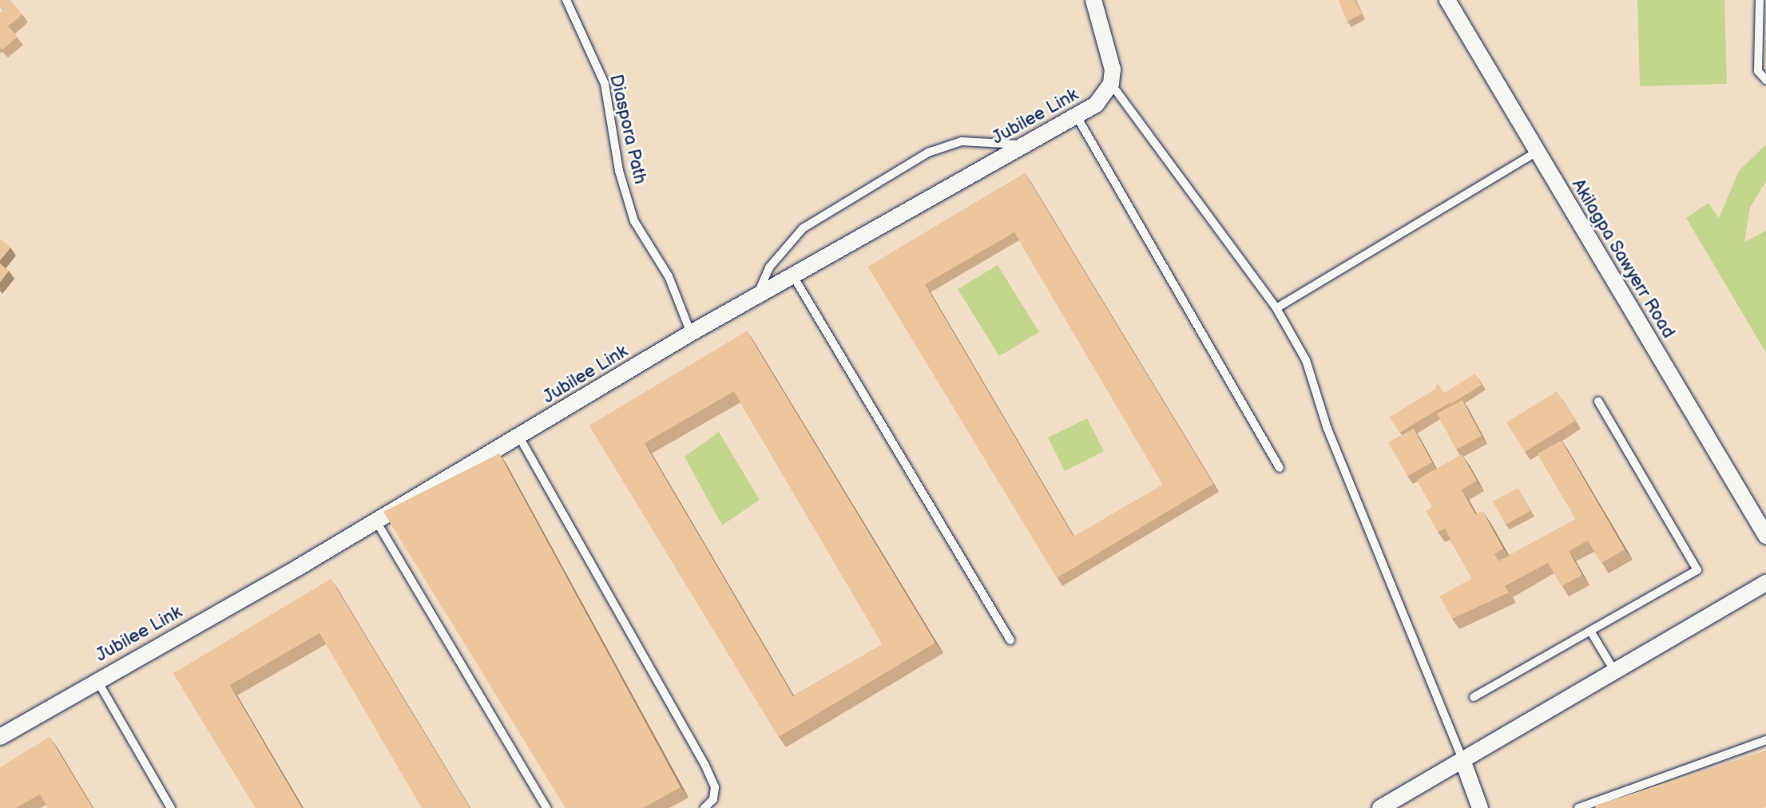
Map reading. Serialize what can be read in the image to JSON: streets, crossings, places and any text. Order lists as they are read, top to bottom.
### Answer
{
  "streets": {
    "street": ["Jubilee Link", "Akilagpa Sawyerr Road"],
    "lane": ["Diaspora Path"]
  },
  "crossings": [
    ["Jubilee Link", "Diaspora Path"]
  ]
}
